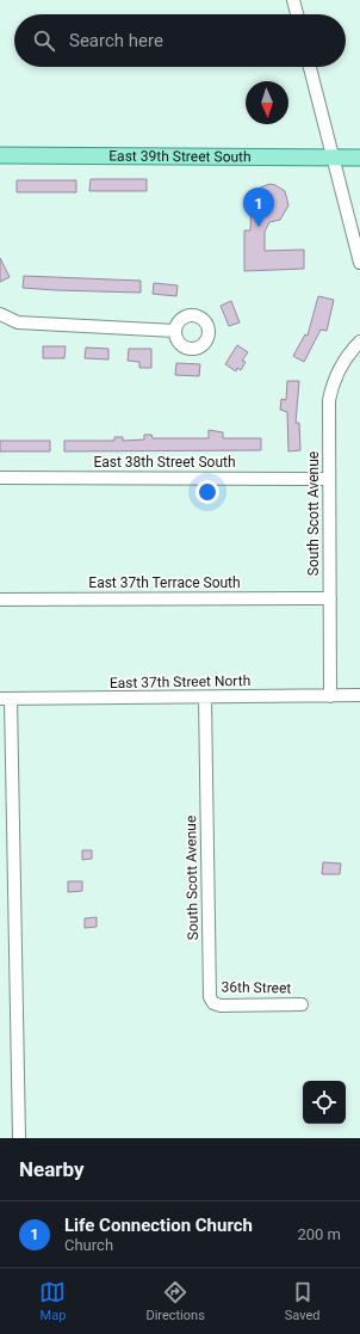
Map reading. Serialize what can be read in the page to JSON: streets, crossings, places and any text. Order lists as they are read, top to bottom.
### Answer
{
  "streets": {
    "main road": ["East 39th Street South"],
    "street": [
      "East 38th Street South",
      "South Scott Avenue",
      "East 37th Terrace South",
      "East 37th Street North",
      "36th Street"
    ]
  },
  "crossings": [
    ["East 38th Street South", "South Scott Avenue"],
    ["South Scott Avenue", "East 37th Terrace South"],
    ["South Scott Avenue", "East 37th Street North"],
    ["South Scott Avenue", "36th Street"]
  ],
  "north": "bottom",
  "page": {
    "search": "Search here",
    "pins": "1",
    "heading": "Nearby",
    "list": [
      {
        "mark": "1",
        "name": "Life Connection Church",
        "note": "Church",
        "value": "200 m"
      }
    ],
    "nav": ["Map", "Directions", "Saved"]
  }
}
